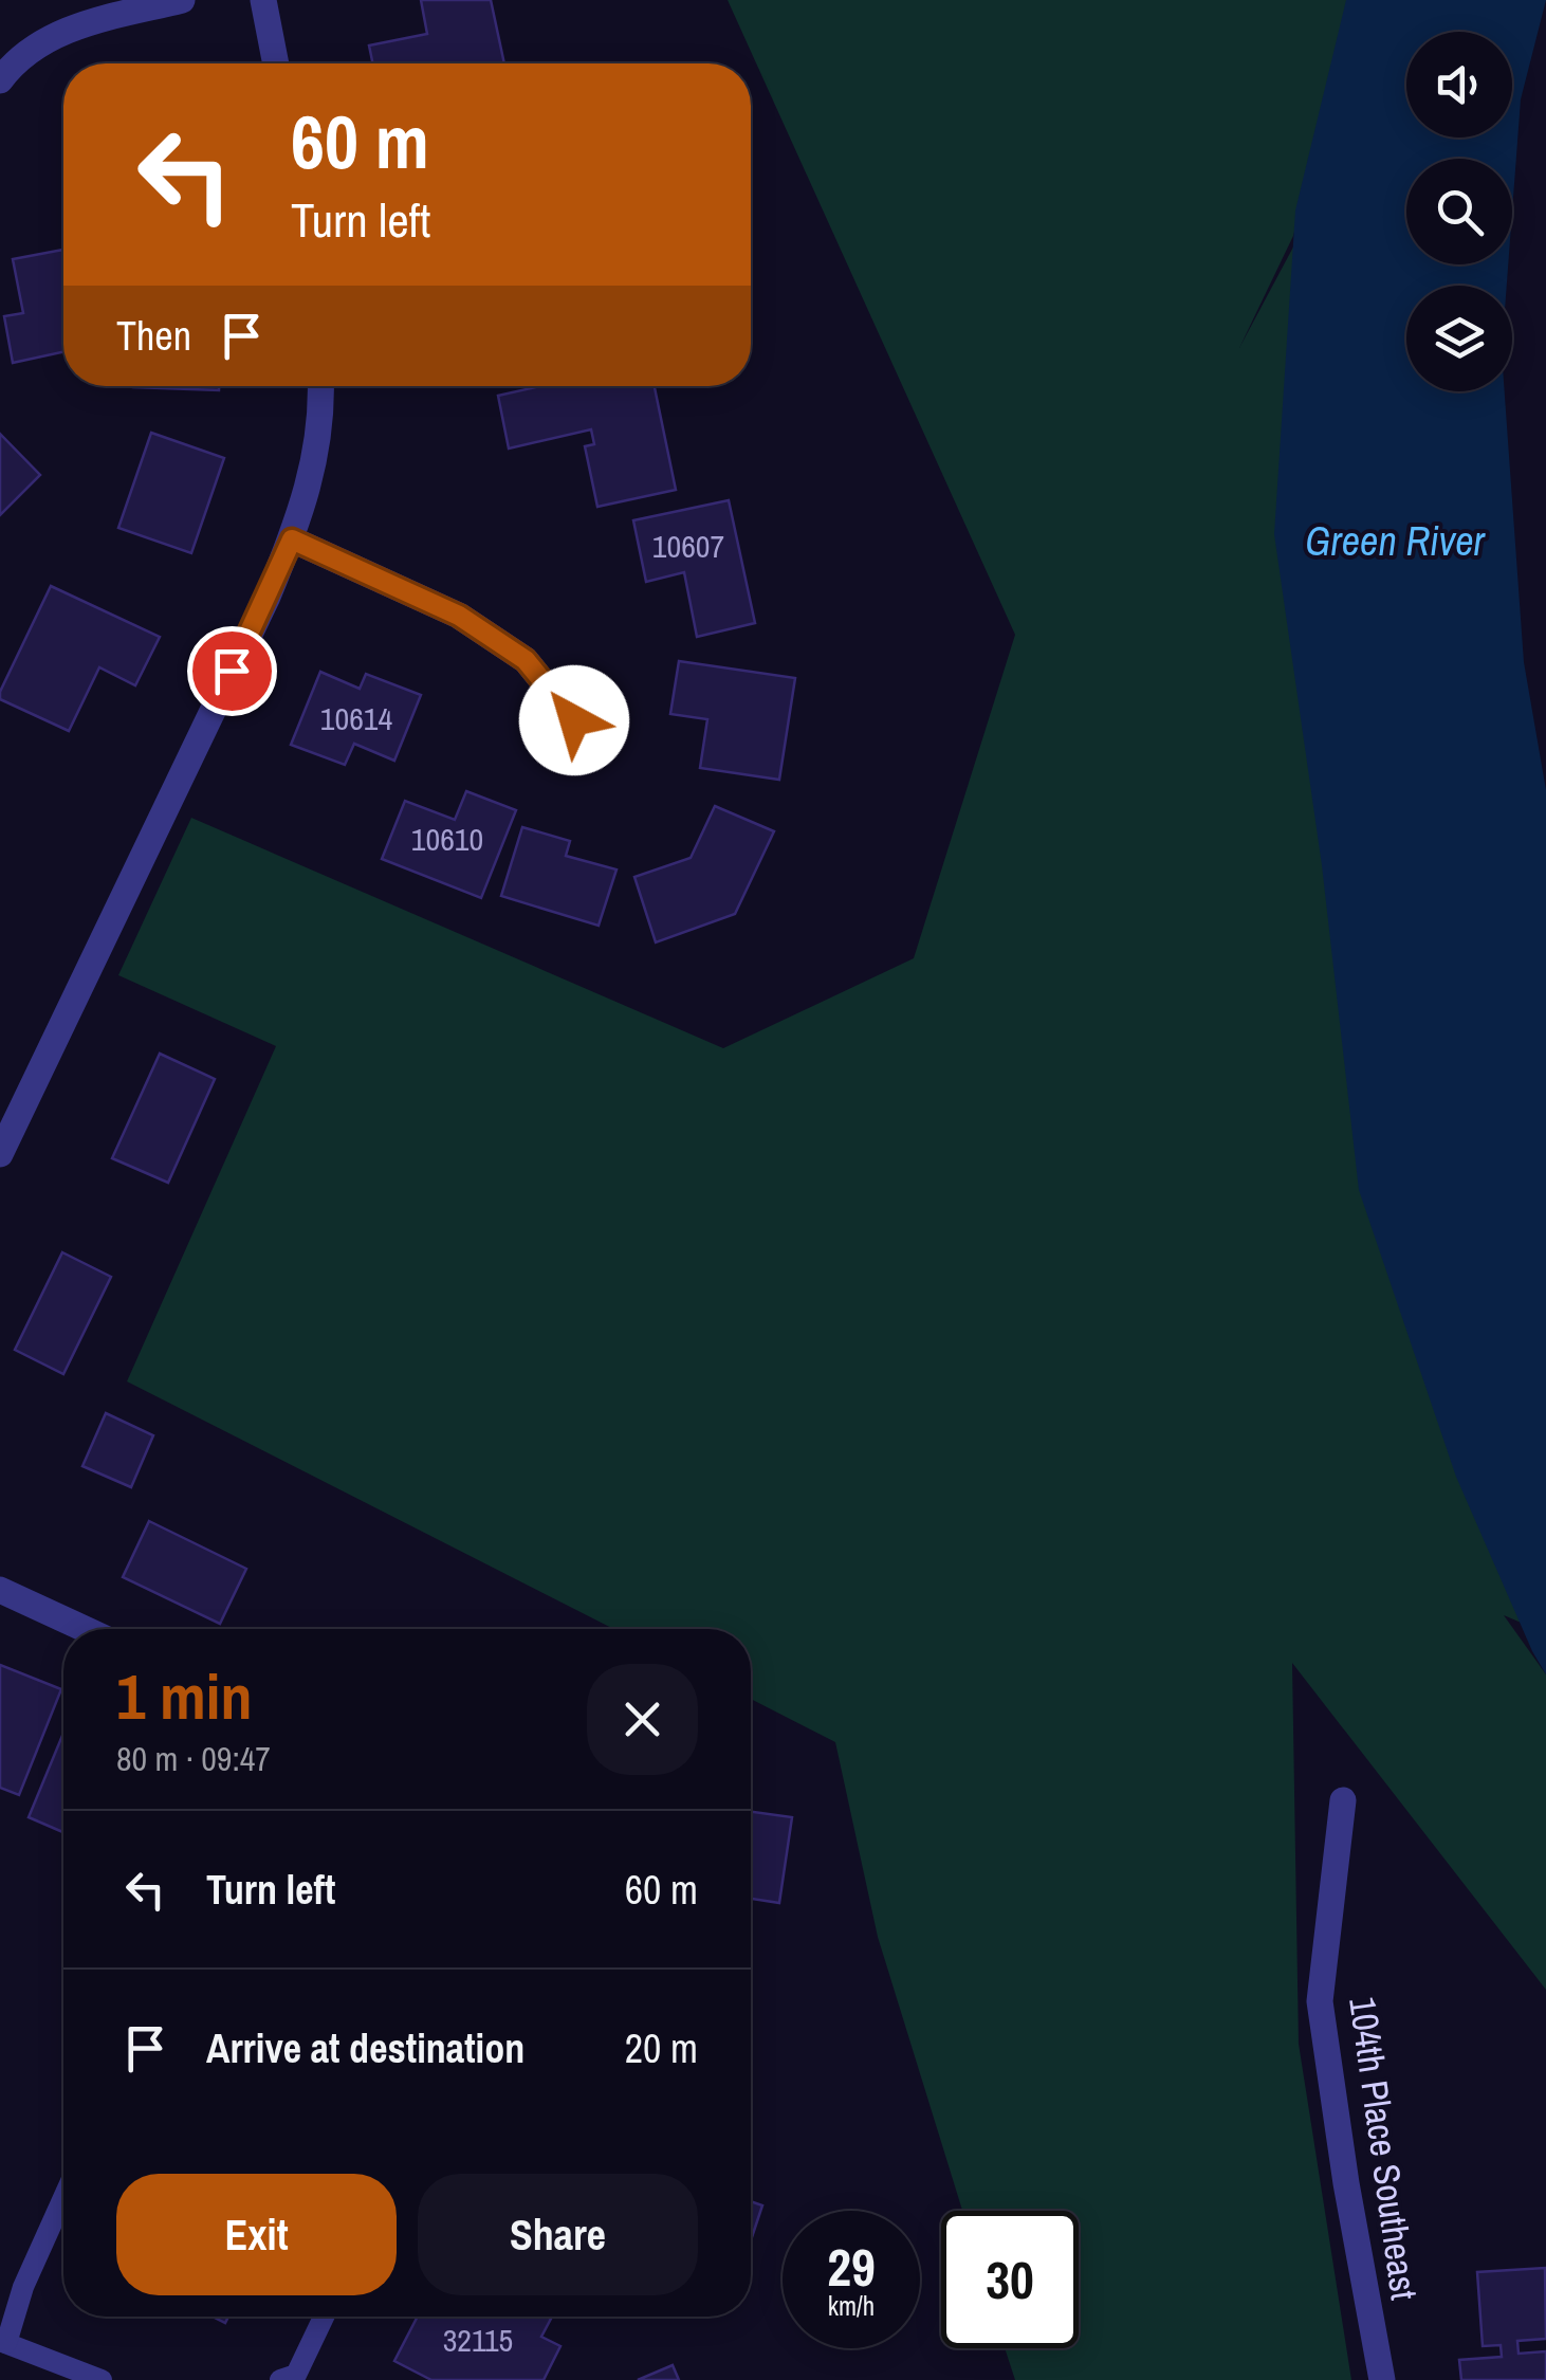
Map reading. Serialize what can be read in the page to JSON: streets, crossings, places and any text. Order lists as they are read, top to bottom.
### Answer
{
  "streets": {
    "street": ["104th Place Southeast"]
  },
  "water": ["Green River"],
  "house_numbers": [
    "10607",
    "10614",
    "10610",
    "32115"
  ],
  "page": {
    "turn": ["60 m", "Turn left"],
    "then": "Then",
    "heading": ["1 min", "80 m · 09:47"],
    "list": [
      {
        "name": "Turn left",
        "value": "60 m"
      },
      {
        "name": "Arrive at destination",
        "value": "20 m"
      }
    ],
    "buttons": ["Exit", "Share"],
    "speed": "29 km/h",
    "limit": "30"
  }
}
